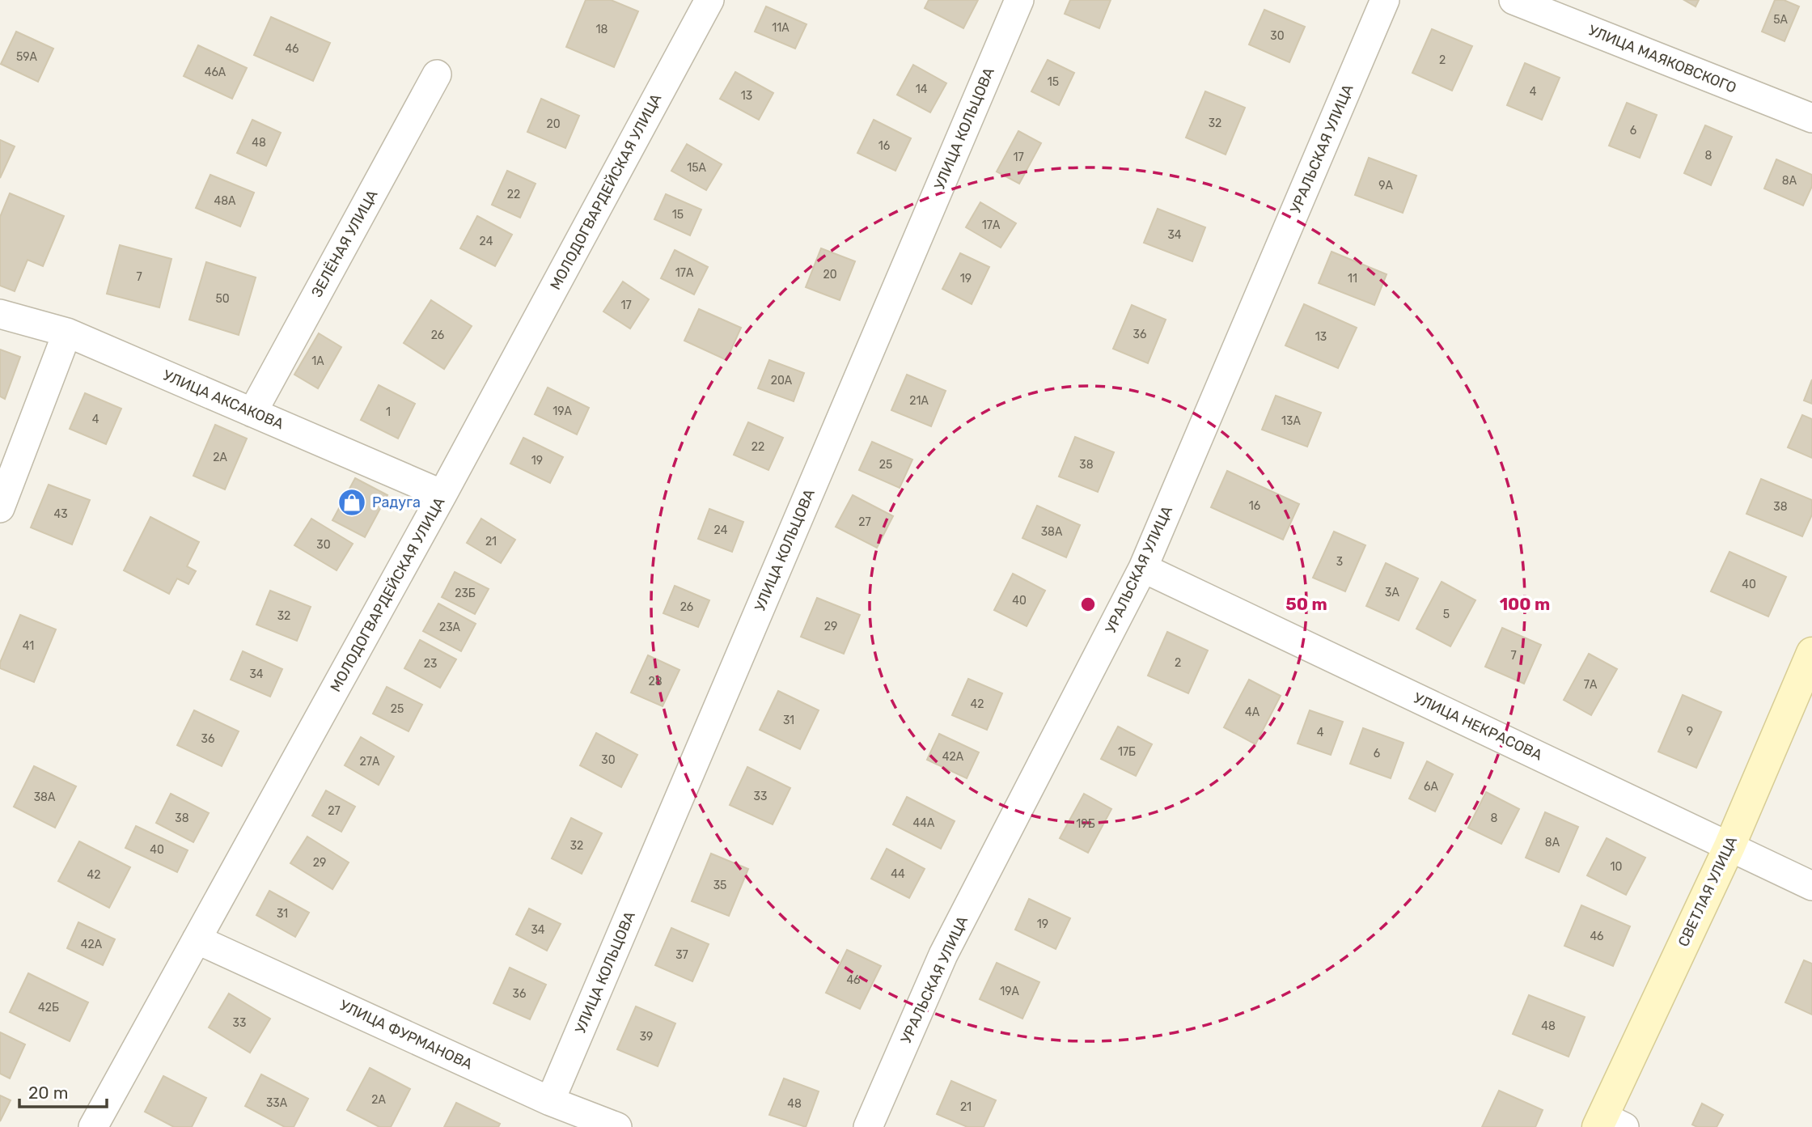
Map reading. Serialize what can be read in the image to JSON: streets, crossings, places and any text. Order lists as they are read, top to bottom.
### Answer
{
  "streets": {
    "main road": ["СВЕТЛАЯ УЛИЦА"],
    "street": [
      "УЛИЦА МАЯКОВСКОГО",
      "УЛИЦА КОЛЬЦОВА",
      "УРАЛЬСКАЯ УЛИЦА",
      "МОЛОДОГВАРДЕЙСКАЯ УЛИЦА",
      "ЗЕЛЁНАЯ УЛИЦА",
      "УЛИЦА АКСАКОВА",
      "УЛИЦА НЕКРАСОВА",
      "УЛИЦА ФУРМАНОВА"
    ]
  },
  "crossings": [
    ["УЛИЦА КОЛЬЦОВА", "УЛИЦА ФУРМАНОВА"],
    ["УРАЛЬСКАЯ УЛИЦА", "УЛИЦА НЕКРАСОВА"],
    ["МОЛОДОГВАРДЕЙСКАЯ УЛИЦА", "УЛИЦА АКСАКОВА"],
    ["МОЛОДОГВАРДЕЙСКАЯ УЛИЦА", "УЛИЦА ФУРМАНОВА"],
    ["ЗЕЛЁНАЯ УЛИЦА", "УЛИЦА АКСАКОВА"],
    ["УЛИЦА НЕКРАСОВА", "СВЕТЛАЯ УЛИЦА"]
  ],
  "places": {
    "shop": ["Радуга"]
  },
  "house_numbers": [
    "5А",
    "11А",
    "18",
    "30",
    "46",
    "59А",
    "2",
    "46А",
    "15",
    "14",
    "4",
    "13",
    "32",
    "20",
    "6",
    "48",
    "16",
    "8",
    "17",
    "15А",
    "8А",
    "9А",
    "22",
    "48А",
    "15",
    "17А",
    "34",
    "24",
    "17А",
    "20",
    "7",
    "19",
    "11",
    "50",
    "17",
    "36",
    "26",
    "13",
    "1А",
    "20А",
    "21А",
    "19А",
    "1",
    "4",
    "13А",
    "22",
    "2А",
    "19",
    "25",
    "38",
    "16",
    "38",
    "43",
    "27",
    "24",
    "38А",
    "21",
    "30",
    "3",
    "40",
    "3А",
    "23Б",
    "40",
    "26",
    "5",
    "32",
    "29",
    "23А",
    "41",
    "7",
    "2",
    "23",
    "34",
    "28",
    "7А",
    "42",
    "25",
    "4А",
    "31",
    "9",
    "4",
    "36",
    "17Б",
    "6",
    "42А",
    "30",
    "27А",
    "6А",
    "33",
    "38А",
    "27",
    "38",
    "8",
    "44А",
    "19Б",
    "8А",
    "32",
    "40",
    "29",
    "10",
    "44",
    "42",
    "35",
    "31",
    "19",
    "34",
    "46",
    "42А",
    "37",
    "46",
    "19А",
    "36",
    "42Б",
    "33",
    "48",
    "39",
    "2А",
    "33А",
    "48",
    "21"
  ],
  "scale_bar": "20 m",
  "rings": ["50 m", "100 m"]
}
